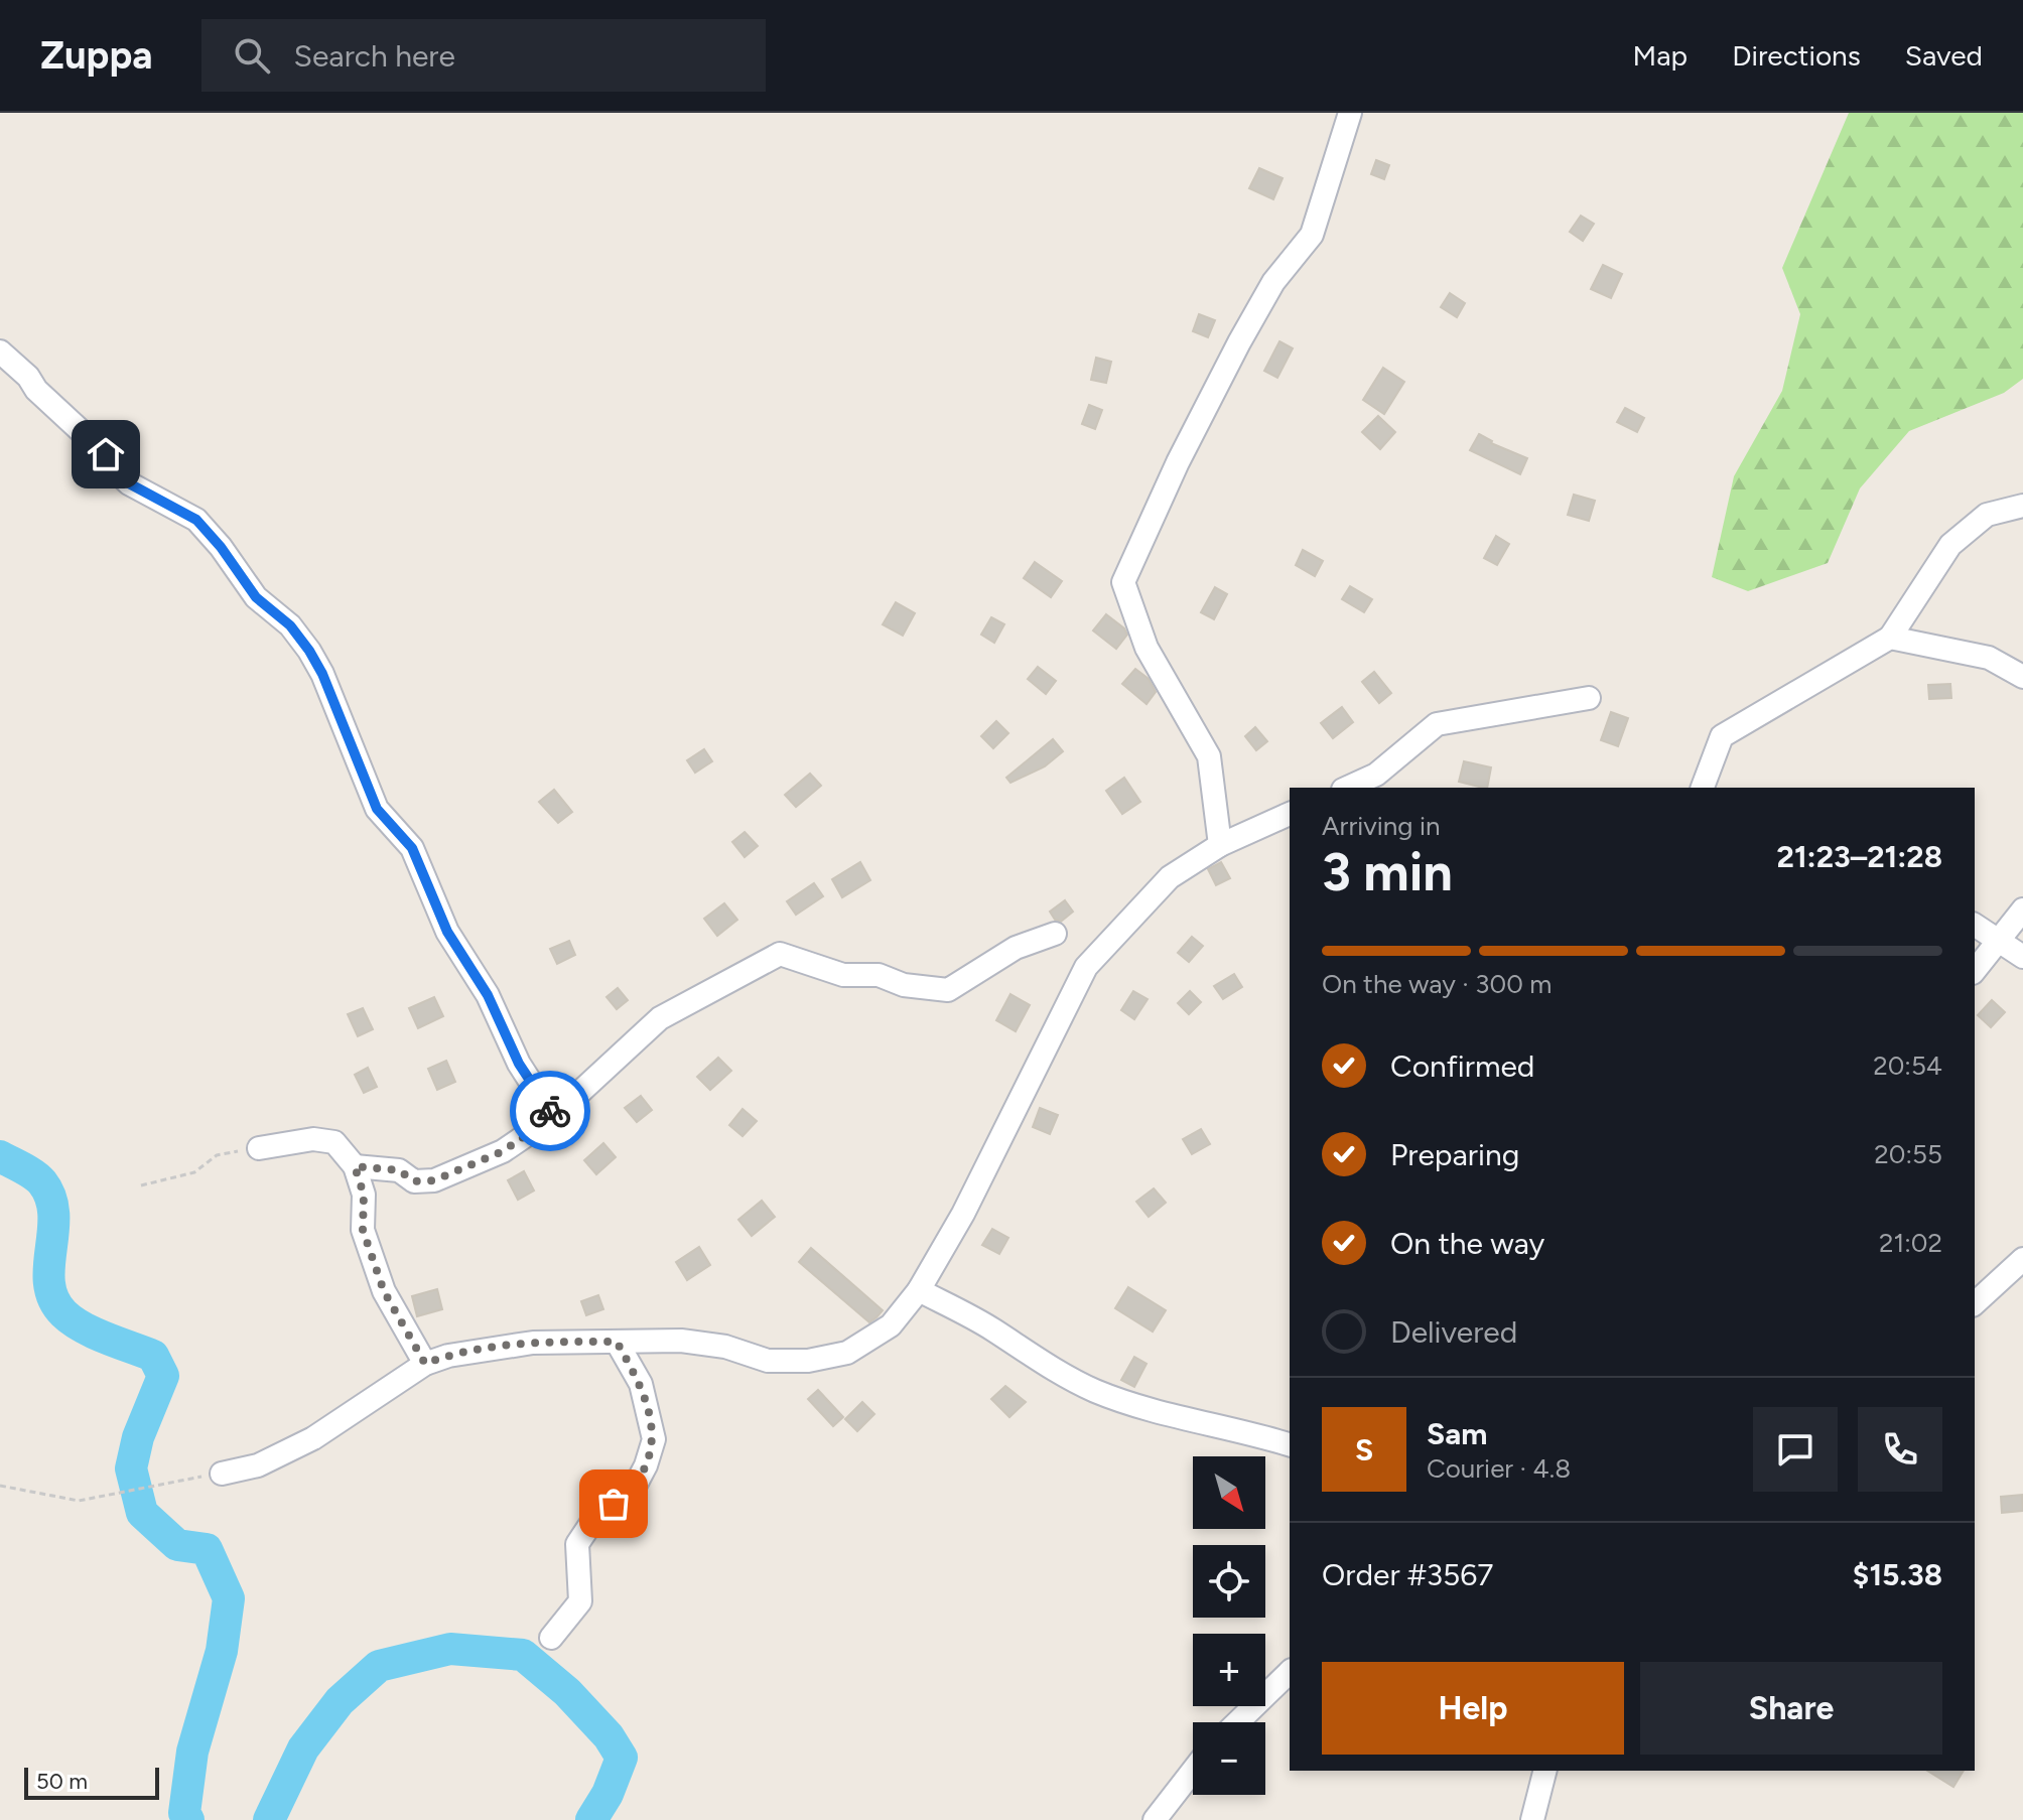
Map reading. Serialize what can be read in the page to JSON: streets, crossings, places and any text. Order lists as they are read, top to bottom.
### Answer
{
  "scale_bar": "50 m",
  "north": "bottom right",
  "page": {
    "header": "Zuppa",
    "search": "Search here",
    "nav": ["Map", "Directions", "Saved"],
    "heading": ["3 min", "Arriving in", "21:23–21:28"],
    "panel": [
      "Sam",
      "Courier · 4.8",
      "Order #3567",
      "$15.38"
    ],
    "bar": "On the way · 300 m",
    "list": [
      ["Confirmed", "20:54"],
      ["Preparing", "20:55"],
      ["On the way", "21:02"],
      "Delivered"
    ],
    "round": "S",
    "map_buttons": ["+", "−"],
    "buttons": ["Help", "Share"],
    "scale": "50 m"
  }
}
